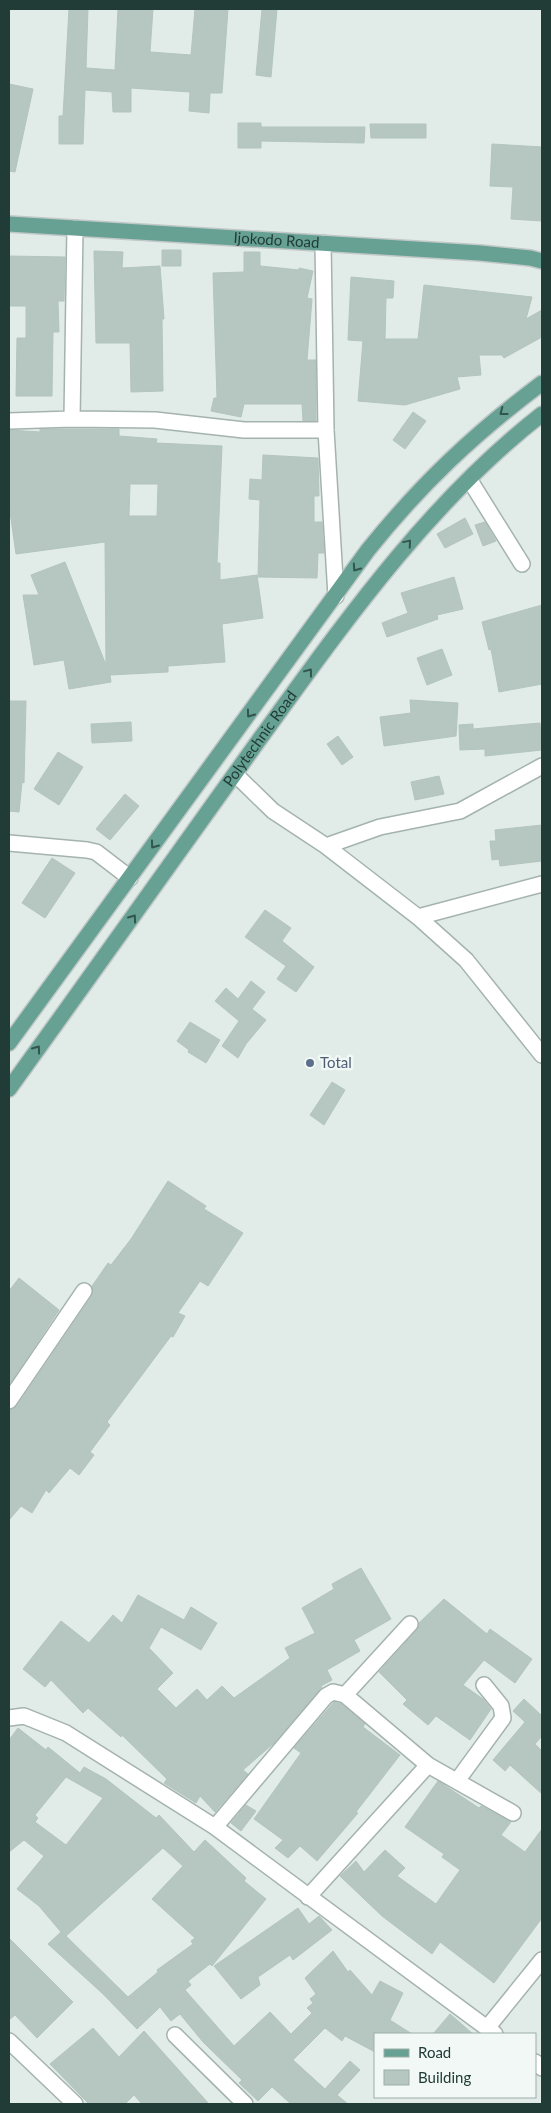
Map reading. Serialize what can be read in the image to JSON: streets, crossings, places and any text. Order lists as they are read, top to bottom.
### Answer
{
  "streets": {
    "main road": ["Ijokodo Road", "Polytechnic Road"]
  },
  "places": ["Total"],
  "legend": ["Road", "Building"]
}
